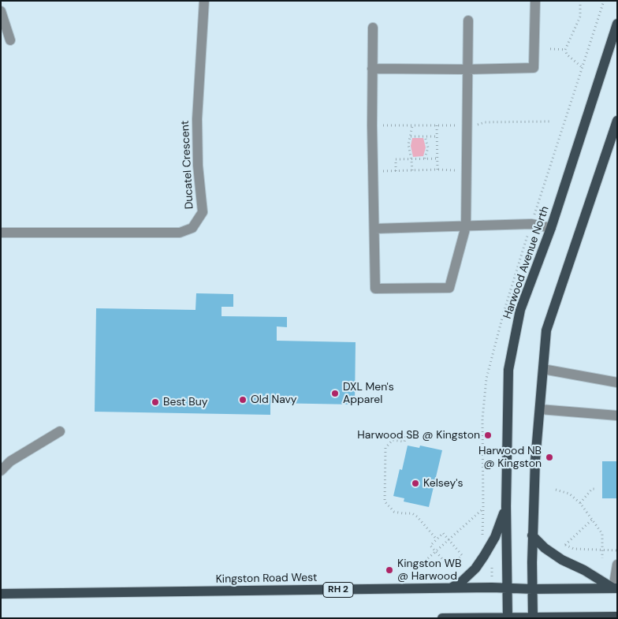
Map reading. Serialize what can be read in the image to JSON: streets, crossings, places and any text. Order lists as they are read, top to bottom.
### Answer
{
  "streets": {
    "main road": ["Harwood Avenue North", "Kingston Road West", "RH 2"],
    "street": ["Ducatel Crescent"]
  },
  "crossings": [
    ["Harwood Avenue North", "Kingston Road West"],
    ["Kingston Road West", "RH 2"]
  ],
  "places": [
    "DXL Men's Apparel",
    "Old Navy",
    "Best Buy",
    "Harwood SB @ Kingston",
    "Harwood NB @ Kingston",
    "Kelsey's",
    "Kingston WB @ Harwood"
  ]
}
